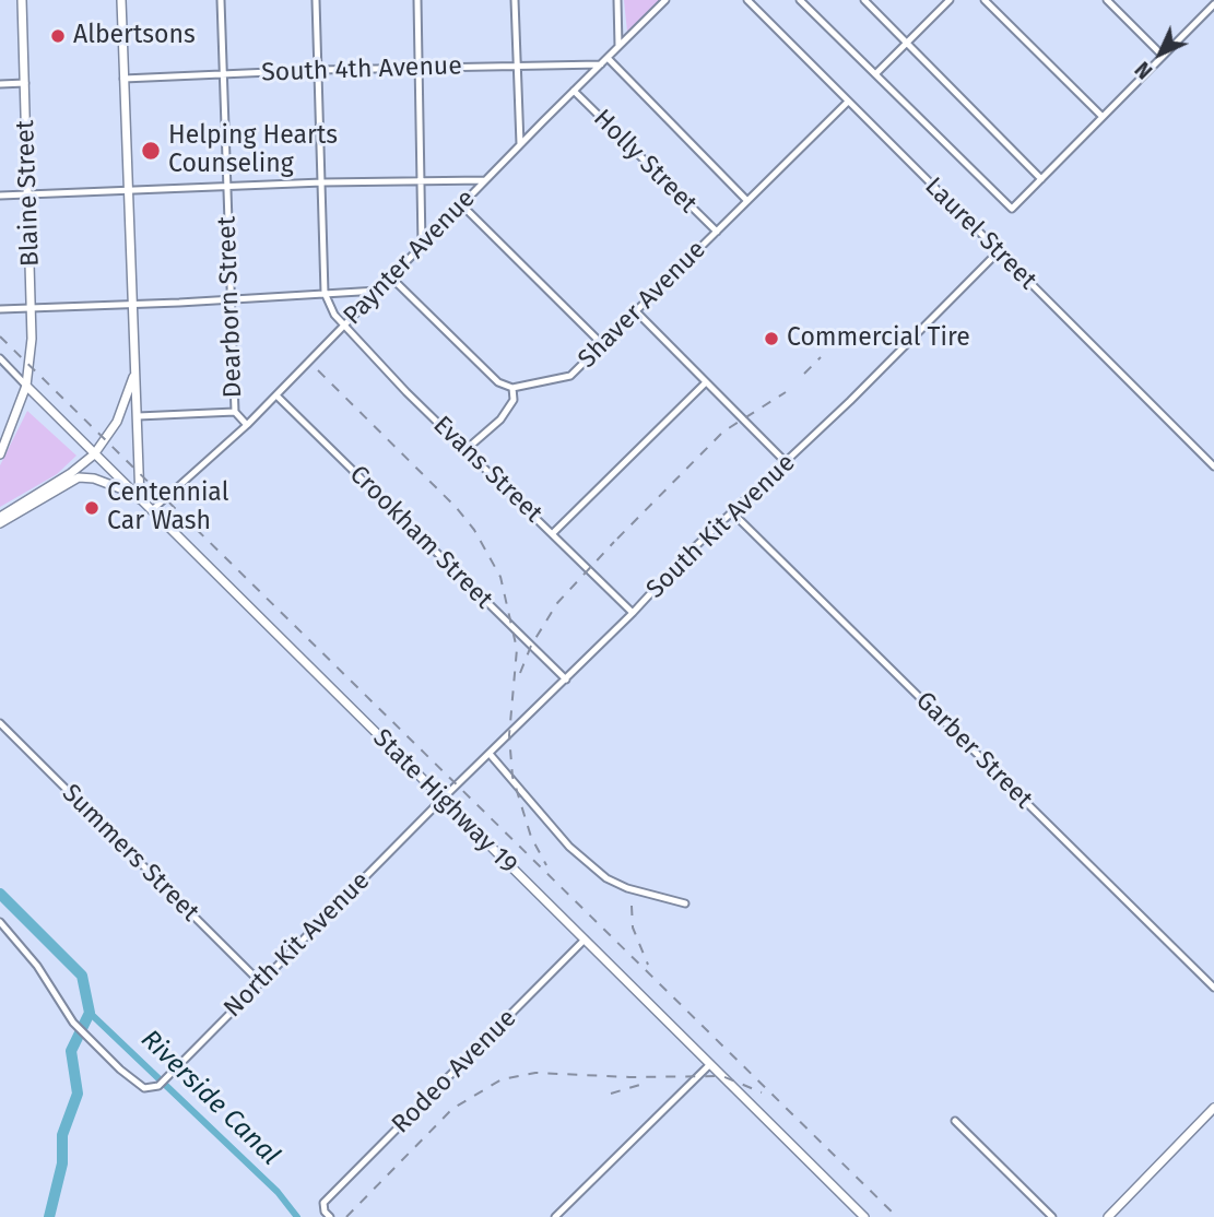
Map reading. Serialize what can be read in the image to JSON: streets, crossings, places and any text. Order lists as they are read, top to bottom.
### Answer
{
  "streets": {
    "main road": ["Blaine Street", "State Highway 19"],
    "street": [
      "South 4th Avenue",
      "Holly Street",
      "Laurel Street",
      "Paynter Avenue",
      "Shaver Avenue",
      "Dearborn Street",
      "Evans Street",
      "South Kit Avenue",
      "Crookham Street",
      "Garber Street",
      "Summers Street",
      "North Kit Avenue",
      "Rodeo Avenue"
    ]
  },
  "crossings": [
    ["South 4th Avenue", "Paynter Avenue"],
    ["South 4th Avenue", "Dearborn Street"],
    ["Holly Street", "Paynter Avenue"],
    ["Holly Street", "Shaver Avenue"],
    ["Blaine Street", "State Highway 19"],
    ["Laurel Street", "Shaver Avenue"],
    ["Laurel Street", "South Kit Avenue"],
    ["Paynter Avenue", "Dearborn Street"],
    ["Paynter Avenue", "Evans Street"],
    ["Paynter Avenue", "Crookham Street"],
    ["Paynter Avenue", "State Highway 19"],
    ["Evans Street", "South Kit Avenue"],
    ["South Kit Avenue", "Crookham Street"],
    ["South Kit Avenue", "Garber Street"],
    ["South Kit Avenue", "State Highway 19"],
    ["South Kit Avenue", "North Kit Avenue"],
    ["State Highway 19", "North Kit Avenue"],
    ["State Highway 19", "Rodeo Avenue"],
    ["Summers Street", "North Kit Avenue"]
  ],
  "water": ["Riverside Canal"],
  "places": [
    "Albertsons",
    "Helping Hearts Counseling",
    "Commercial Tire",
    "Centennial Car Wash"
  ],
  "north": "bottom left"
}
